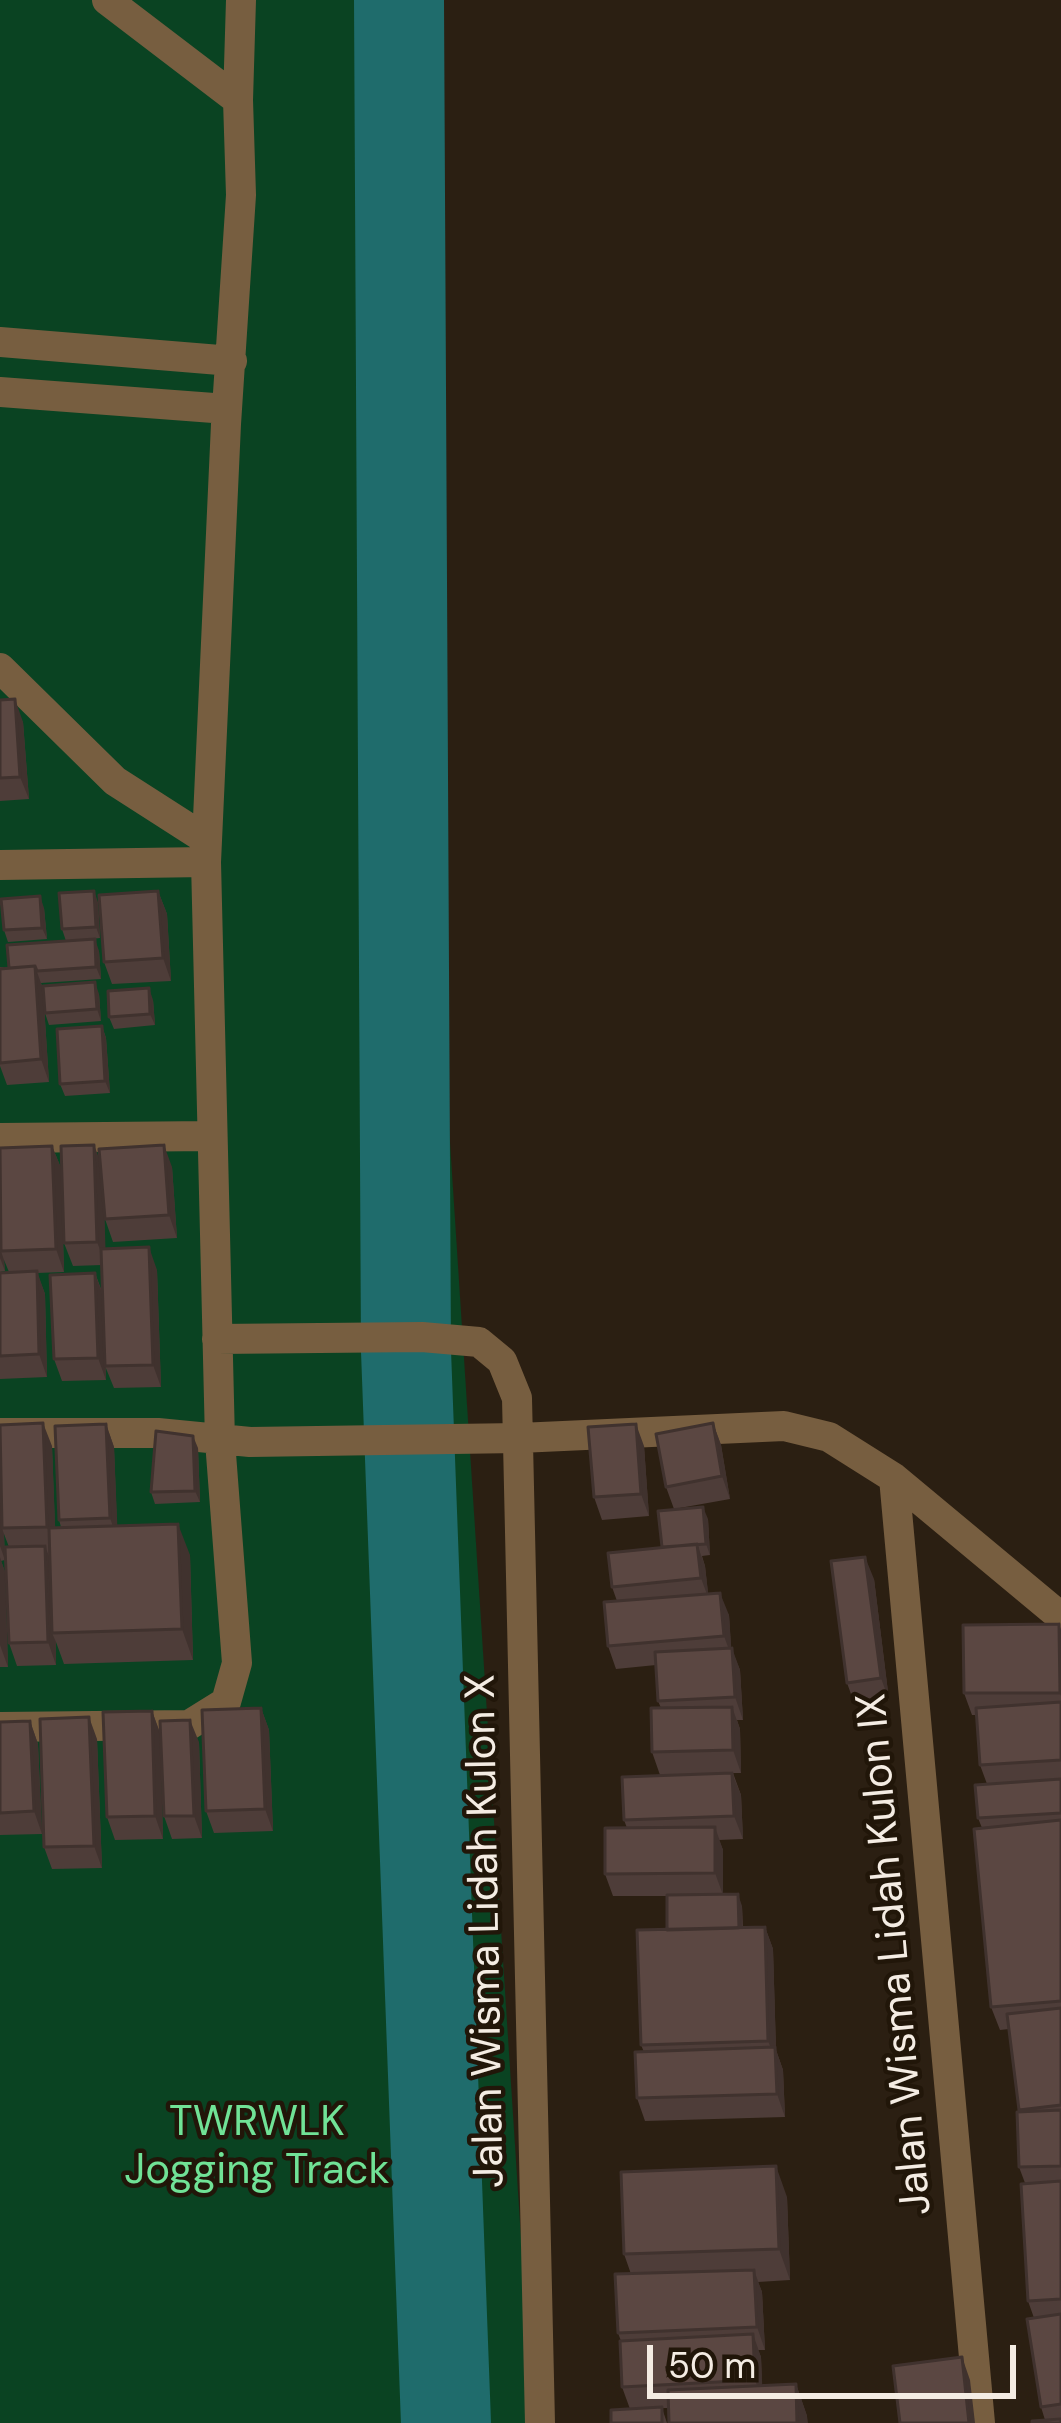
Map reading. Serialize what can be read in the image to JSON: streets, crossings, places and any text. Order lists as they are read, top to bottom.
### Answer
{
  "streets": {
    "street": ["Jalan Wisma Lidah Kulon X", "Jalan Wisma Lidah Kulon IX"]
  },
  "parks": ["TWRWLK Jogging Track"],
  "scale_bar": "50 m"
}
